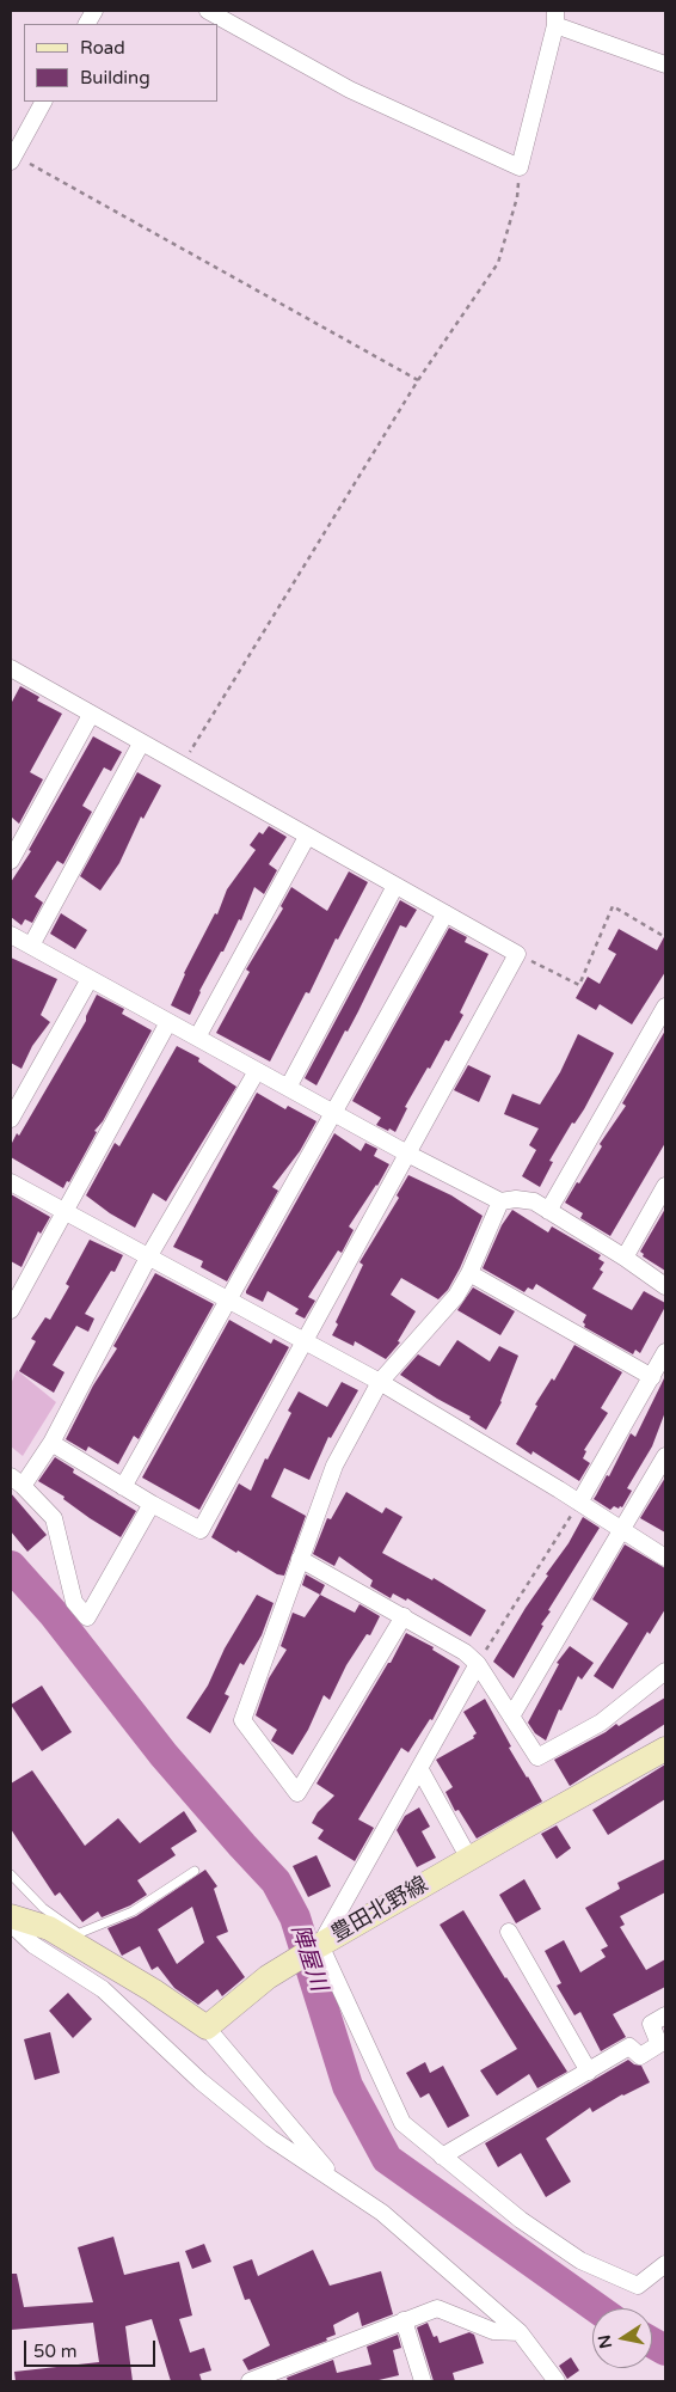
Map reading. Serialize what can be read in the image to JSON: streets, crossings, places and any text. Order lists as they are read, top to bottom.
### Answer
{
  "streets": {
    "main road": ["豊田北野線"]
  },
  "water": ["陣屋川"],
  "legend": ["Road", "Building"],
  "scale_bar": "50 m",
  "north": "left"
}
